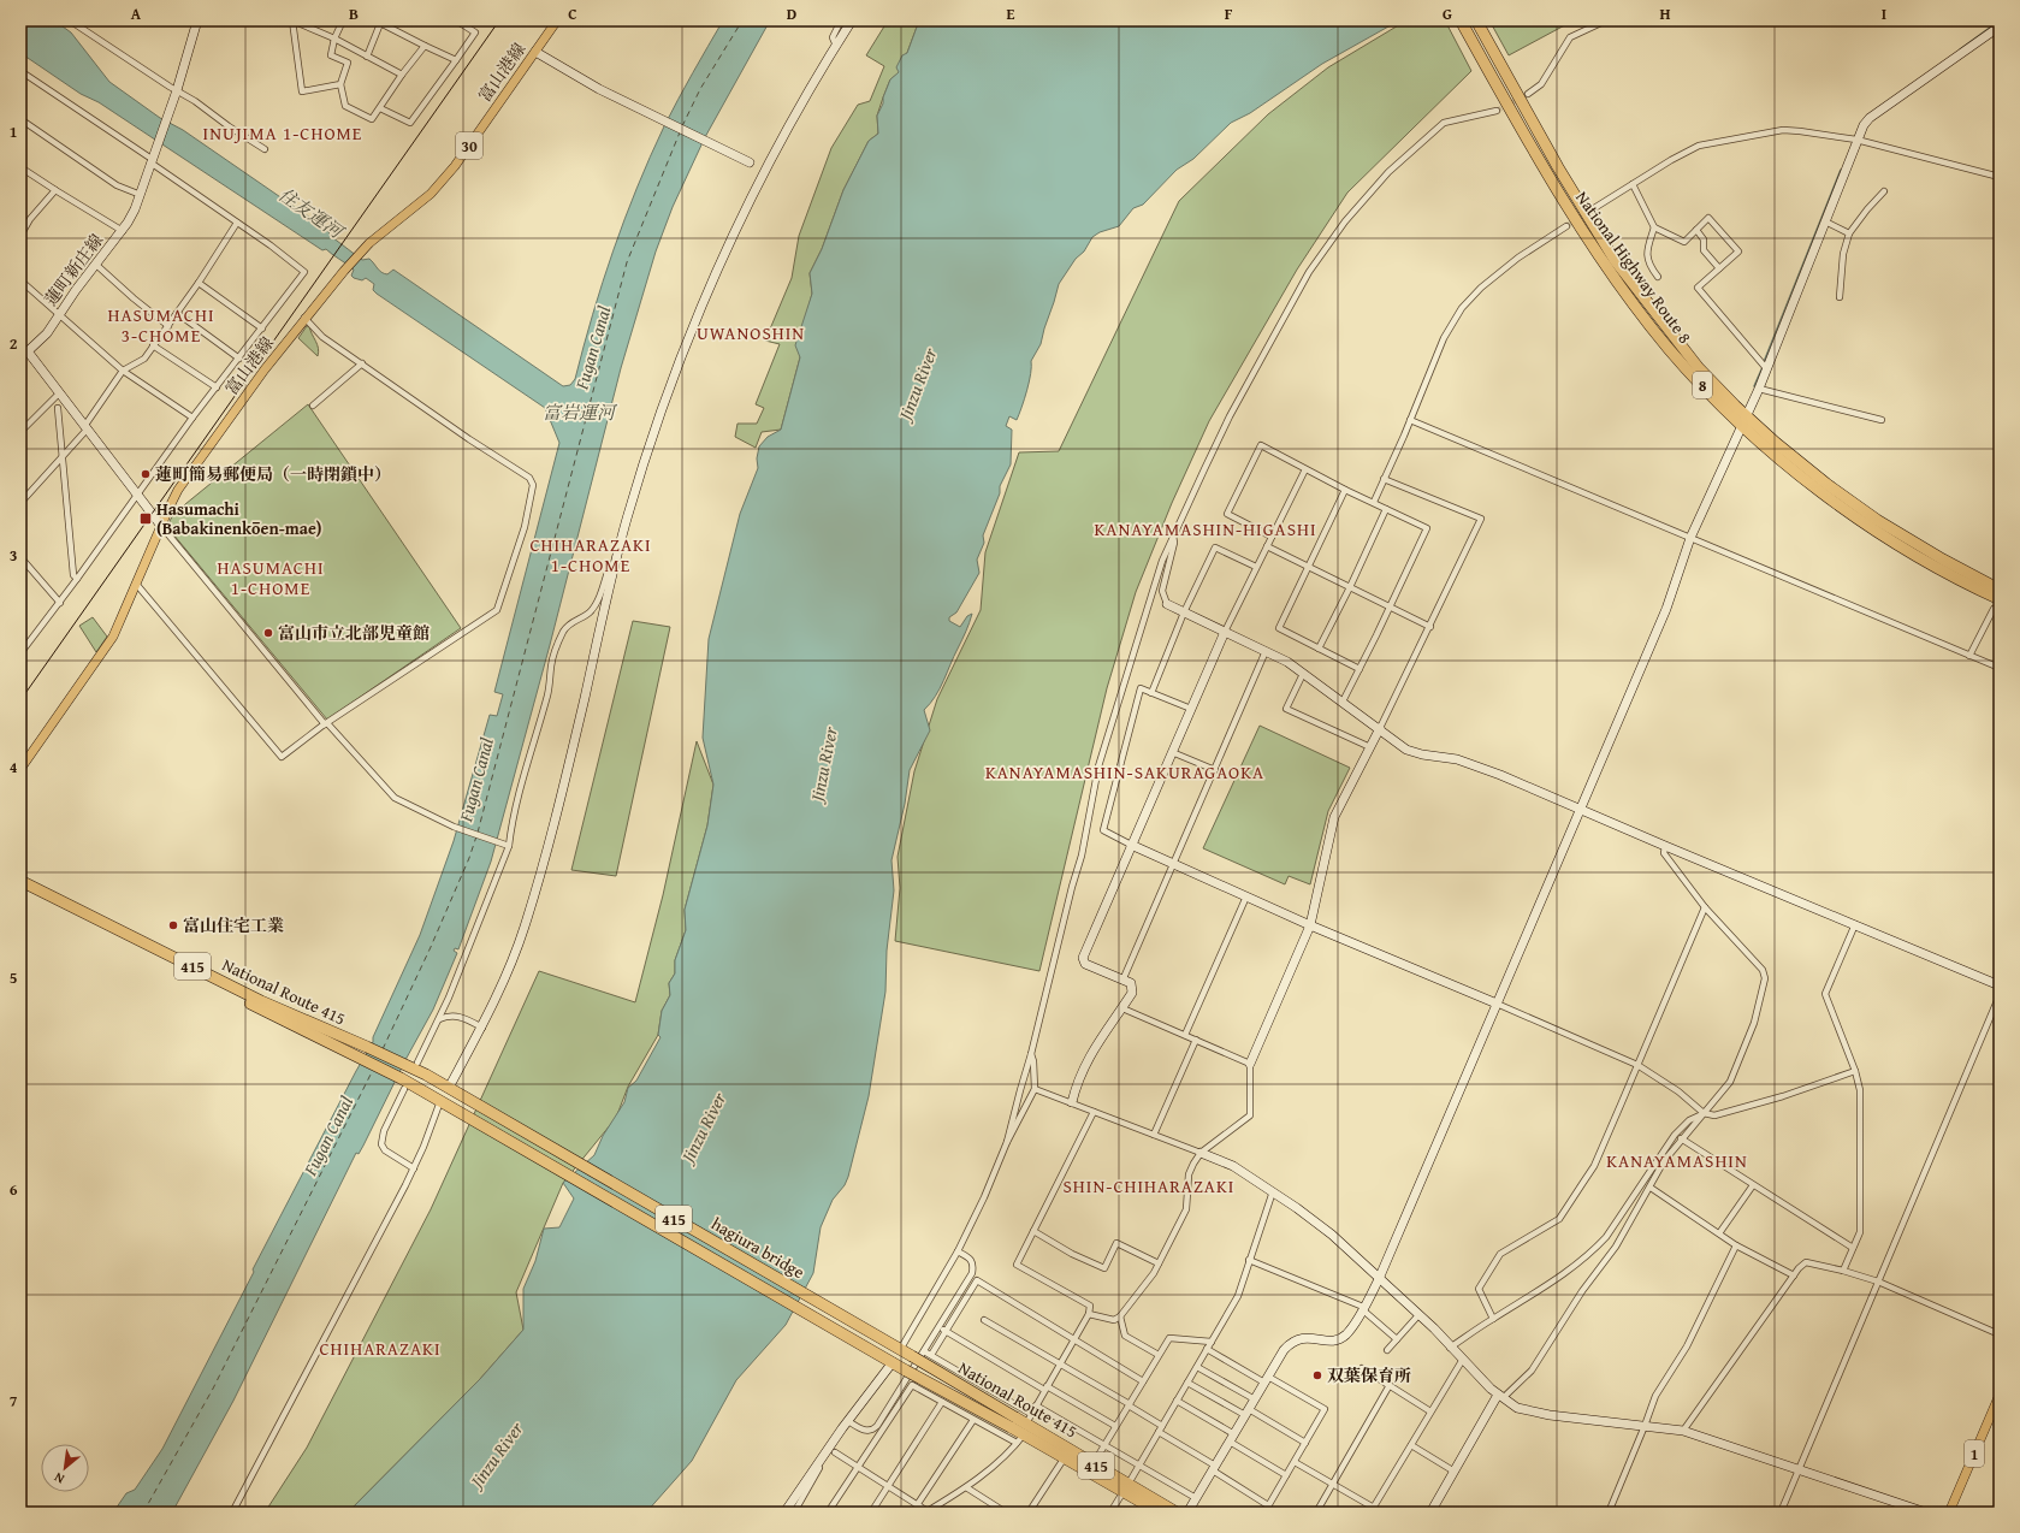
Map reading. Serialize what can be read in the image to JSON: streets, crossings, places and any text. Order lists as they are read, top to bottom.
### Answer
{
  "streets": {
    "highway": [
      "National Highway Route 8",
      "8",
      "415",
      "National Route 415",
      "hagiura bridge"
    ],
    "main road": ["富山港線", "30", "1"],
    "street": ["蓮町新庄線"]
  },
  "crossings": [
    ["National Route 415", "hagiura bridge"]
  ],
  "districts": [
    "INUJIMA 1-CHOME",
    "HASUMACHI 3-CHOME",
    "UWANOSHIN",
    "KANAYAMASHIN-HIGASHI",
    "CHIHARAZAKI 1-CHOME",
    "HASUMACHI 1-CHOME",
    "KANAYAMASHIN-SAKURAGAOKA",
    "KANAYAMASHIN",
    "SHIN-CHIHARAZAKI",
    "CHIHARAZAKI"
  ],
  "water": [
    "住友運河",
    "Fugan Canal",
    "Jinzu River",
    "富岩運河"
  ],
  "places": {
    "other": [
      "蓮町簡易郵便局（一時閉鎖中）",
      "富山市立北部児童館",
      "富山住宅工業",
      "双葉保育所"
    ],
    "transit": ["Hasumachi (Babakinenkōen-mae)"]
  },
  "north": "bottom left",
  "grid": {
    "columns": [
      "A",
      "B",
      "C",
      "D",
      "E",
      "F",
      "G",
      "H",
      "I"
    ],
    "rows": [
      "1",
      "2",
      "3",
      "4",
      "5",
      "6",
      "7"
    ]
  }
}
